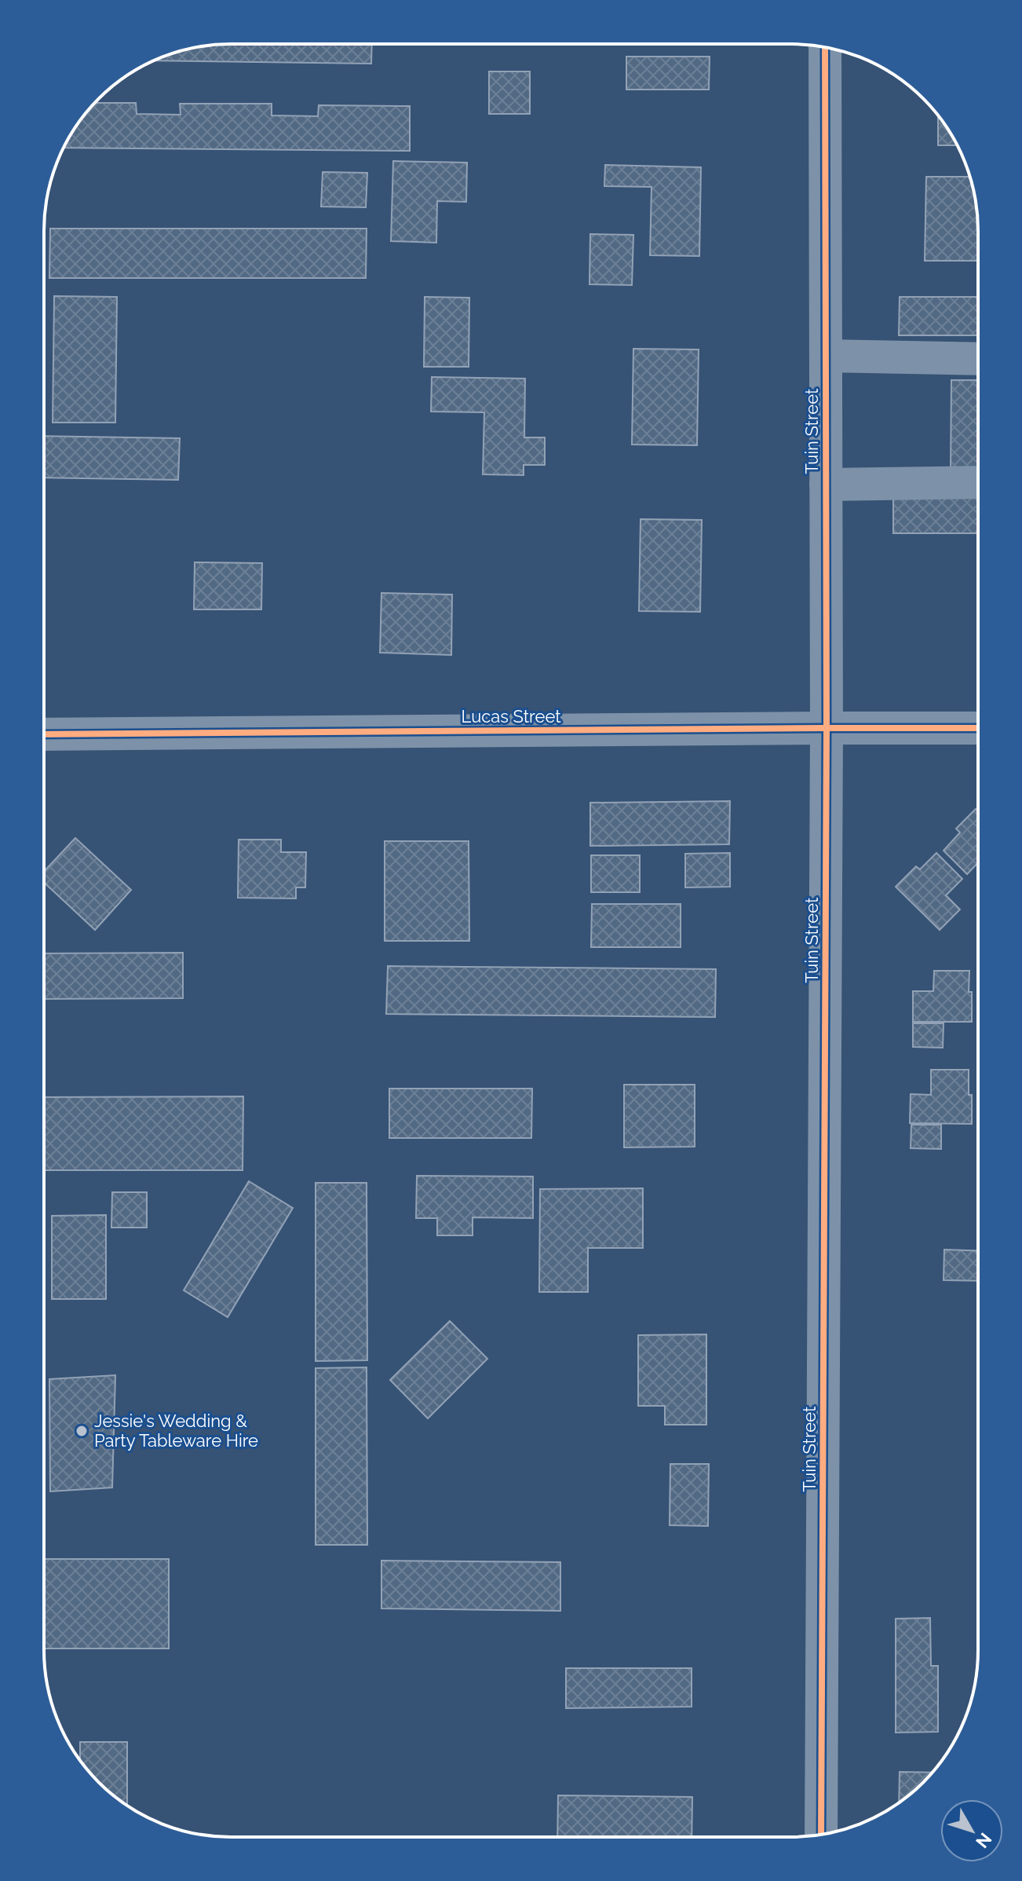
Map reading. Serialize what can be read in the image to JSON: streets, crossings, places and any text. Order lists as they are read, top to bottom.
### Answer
{
  "streets": {
    "street": ["Tuin Street", "Lucas Street"]
  },
  "crossings": [
    ["Tuin Street", "Lucas Street"]
  ],
  "places": ["Jessie's Wedding & Party Tableware Hire"],
  "north": "bottom right"
}
